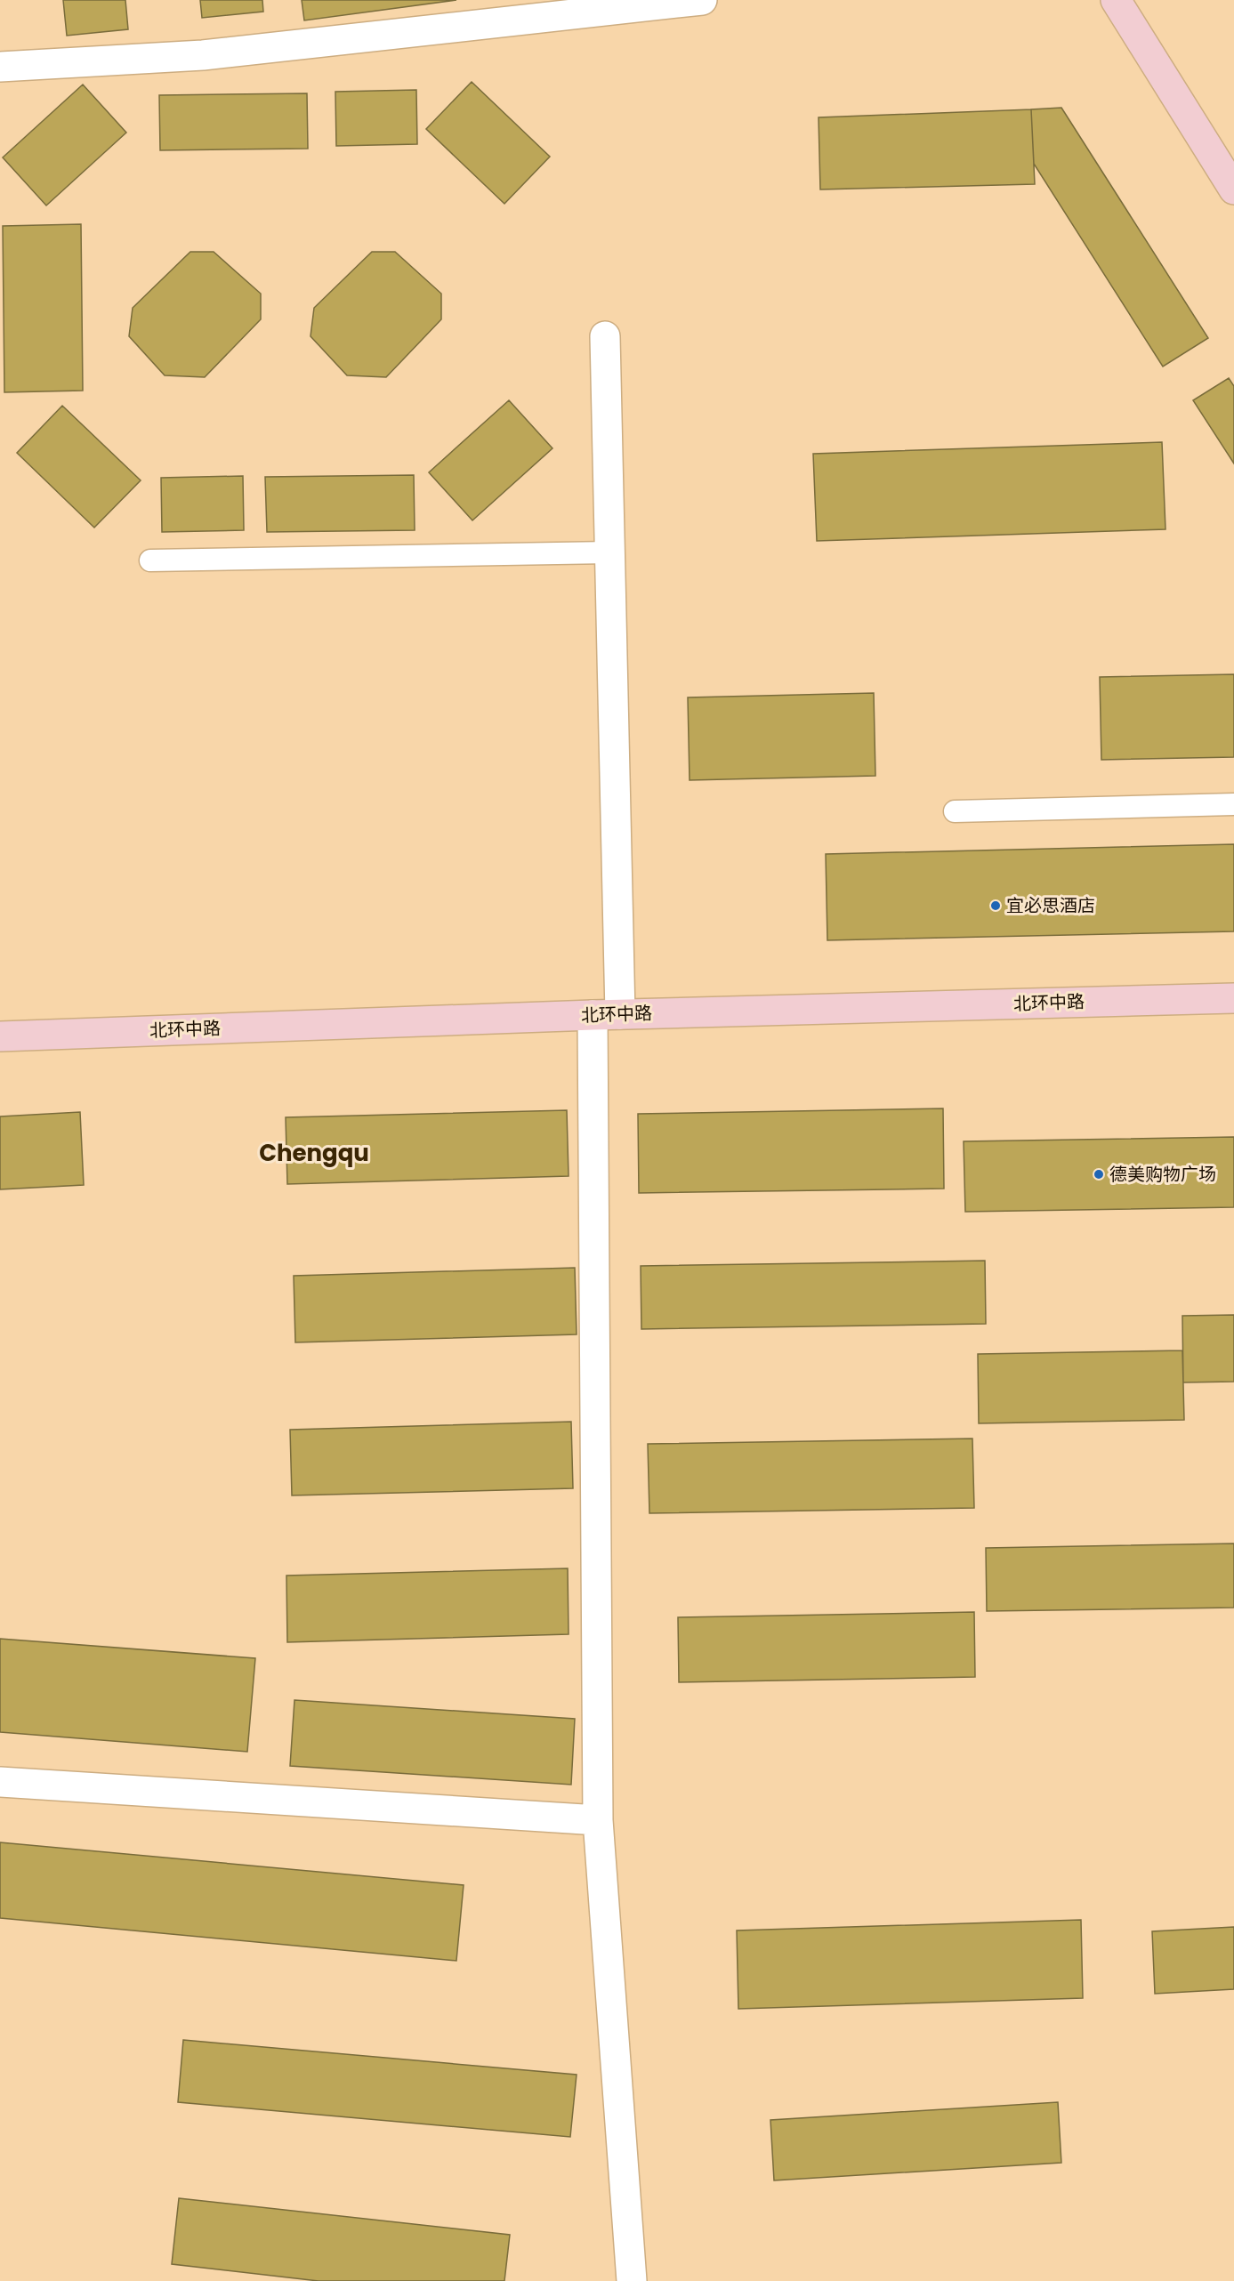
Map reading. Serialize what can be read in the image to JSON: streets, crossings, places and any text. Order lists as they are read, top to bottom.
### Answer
{
  "streets": {
    "street": ["北环中路"]
  },
  "districts": ["Chengqu"],
  "places": ["宜必思酒店", "德美购物广场"]
}
